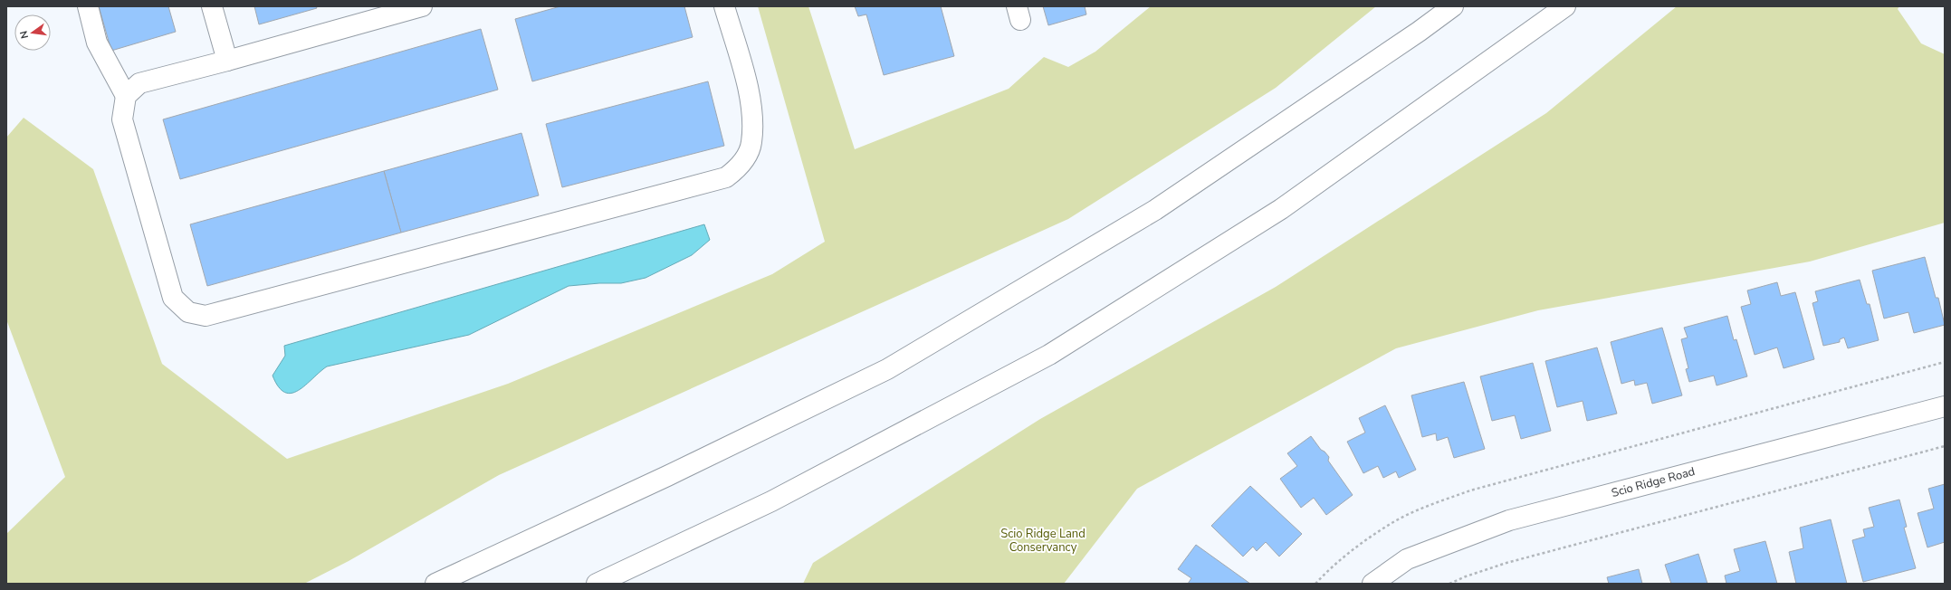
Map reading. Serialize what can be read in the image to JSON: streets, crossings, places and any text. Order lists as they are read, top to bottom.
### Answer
{
  "streets": {
    "main road": ["Scio Ridge Road"]
  },
  "parks": ["Scio Ridge Land Conservancy"],
  "north": "left"
}
